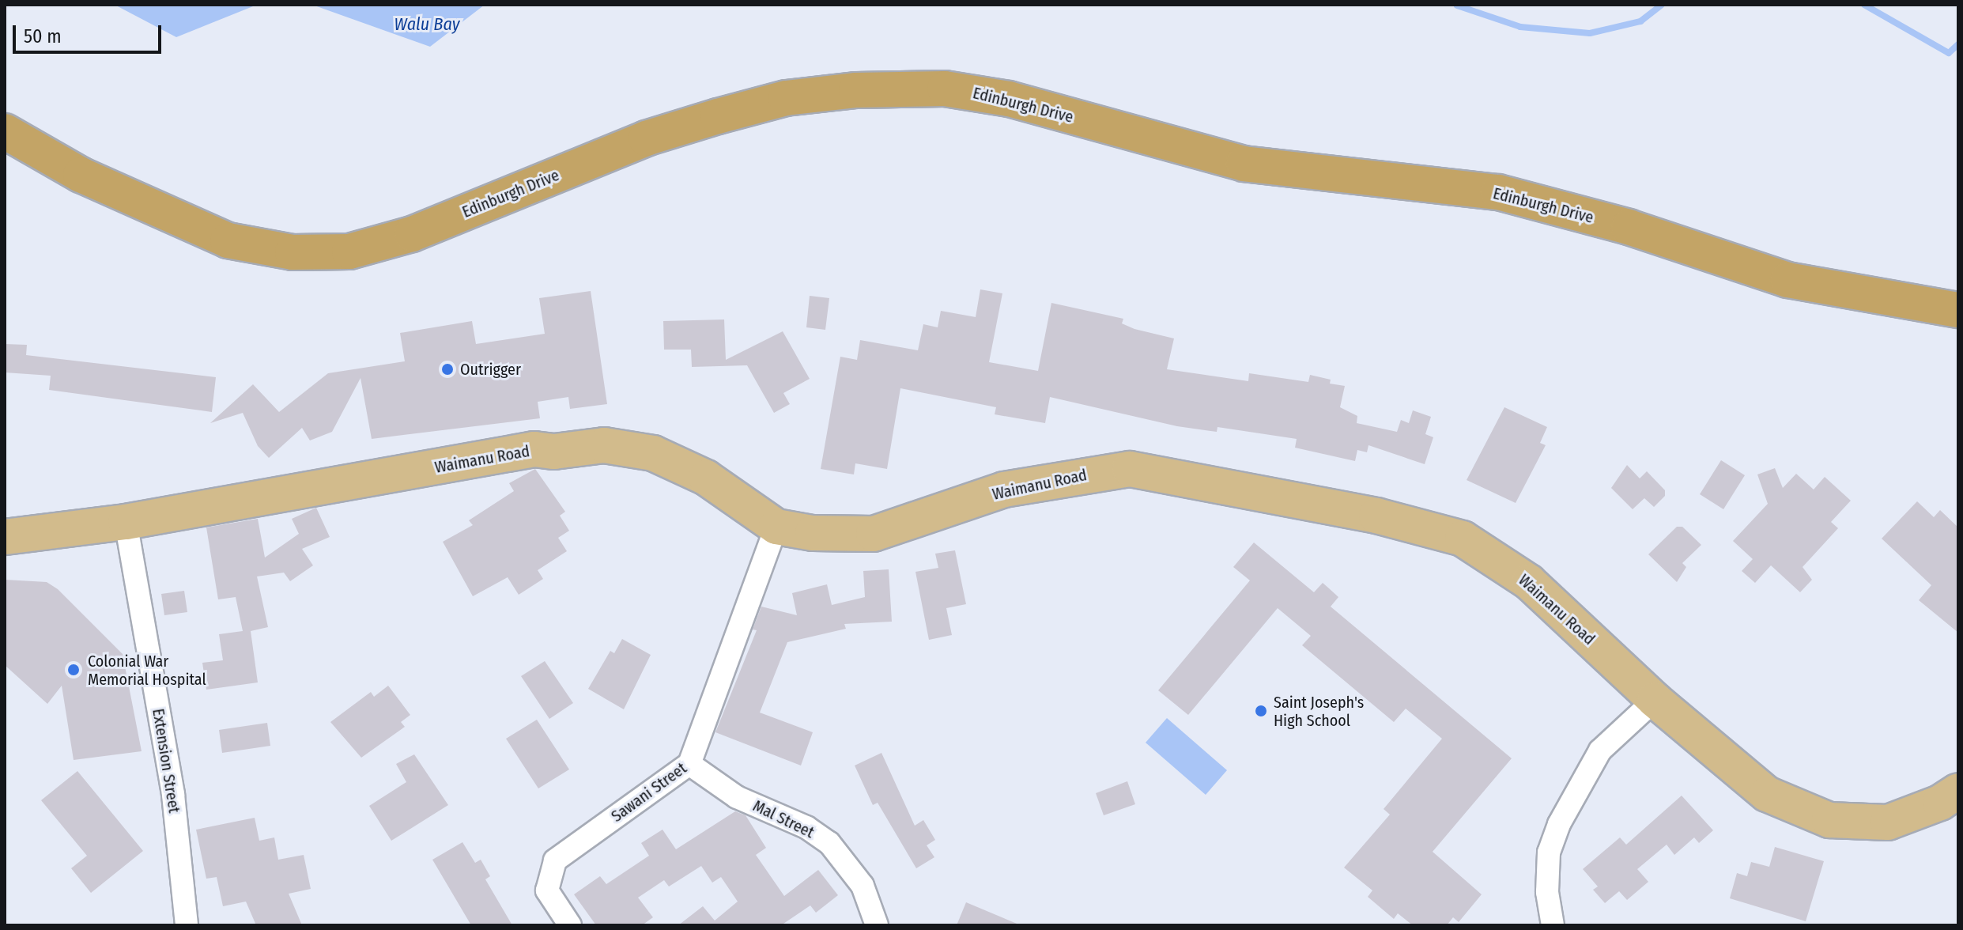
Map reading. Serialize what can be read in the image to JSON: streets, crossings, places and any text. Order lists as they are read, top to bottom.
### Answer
{
  "streets": {
    "highway": ["Edinburgh Drive"],
    "main road": ["Waimanu Road"],
    "street": ["Extension Street", "Sawani Street", "Mal Street"]
  },
  "crossings": [
    ["Waimanu Road", "Extension Street"],
    ["Waimanu Road", "Sawani Street"],
    ["Sawani Street", "Mal Street"]
  ],
  "water": ["Walu Bay"],
  "places": ["Outrigger", "Colonial War Memorial Hospital", "Saint Joseph's High School"],
  "scale_bar": "50 m"
}
